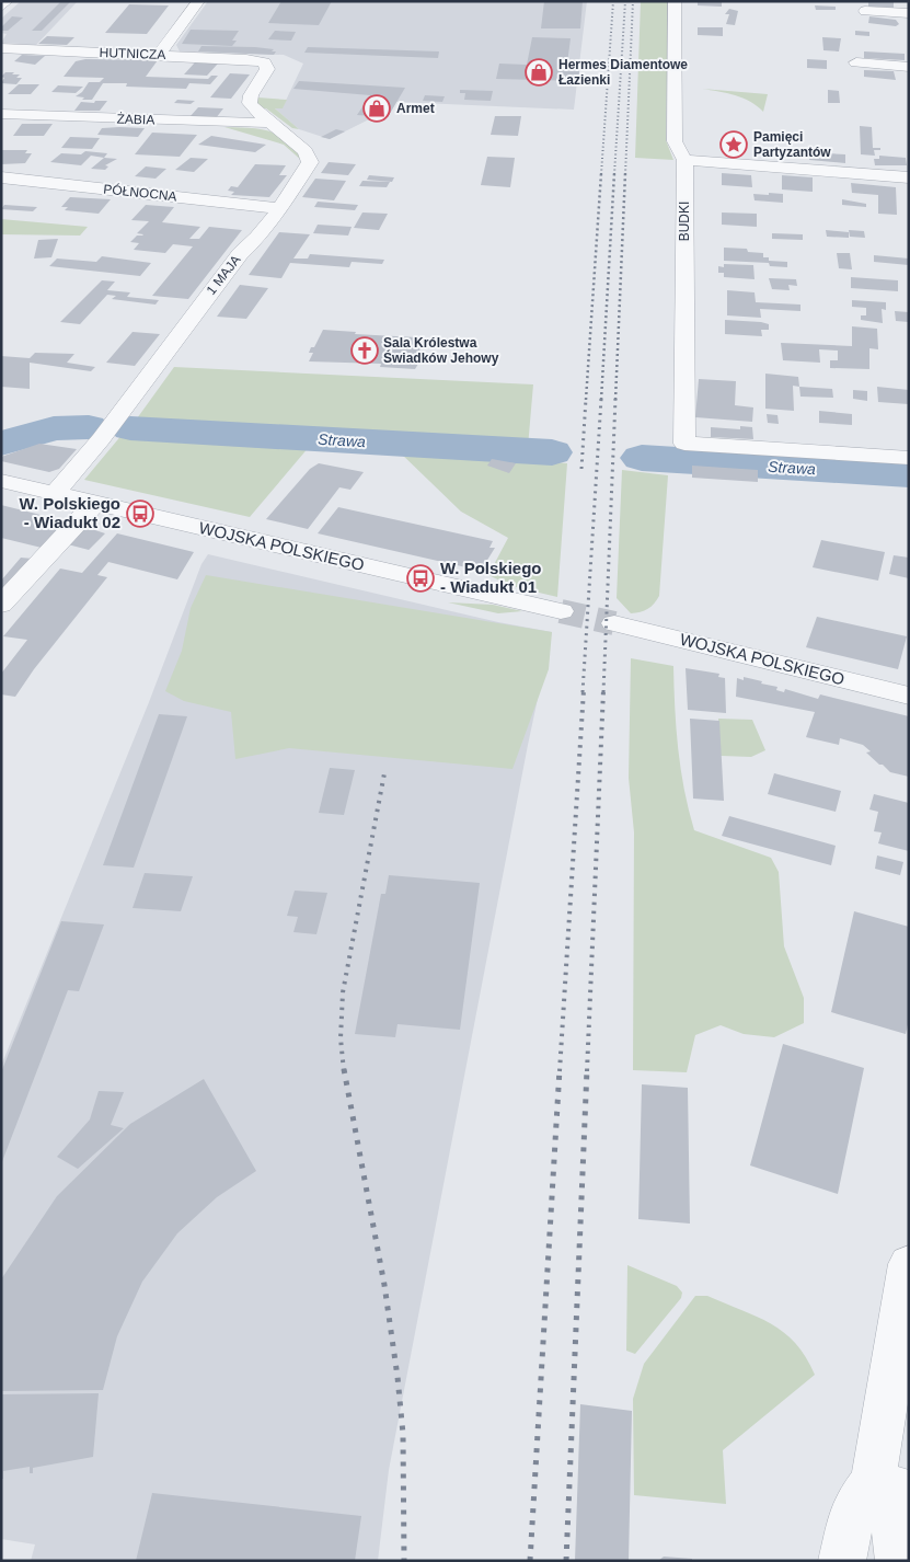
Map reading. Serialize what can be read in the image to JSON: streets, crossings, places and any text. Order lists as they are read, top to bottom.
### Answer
{
  "streets": {
    "street": [
      "HUTNICZA",
      "ŻABIA",
      "PÓŁNOCNA",
      "BUDKI",
      "1 MAJA",
      "WOJSKA POLSKIEGO"
    ]
  },
  "crossings": [
    ["HUTNICZA", "1 MAJA"],
    ["ŻABIA", "1 MAJA"],
    ["PÓŁNOCNA", "1 MAJA"],
    ["1 MAJA", "WOJSKA POLSKIEGO"]
  ],
  "water": ["Strawa"],
  "places": {
    "shop": ["Hermes Diamentowe Łazienki", "Armet"],
    "place": ["Pamięci Partyzantów"],
    "church": ["Sala Królestwa Świadków Jehowy"],
    "bus stop": ["W. Polskiego - Wiadukt 02", "W. Polskiego - Wiadukt 01"]
  }
}
